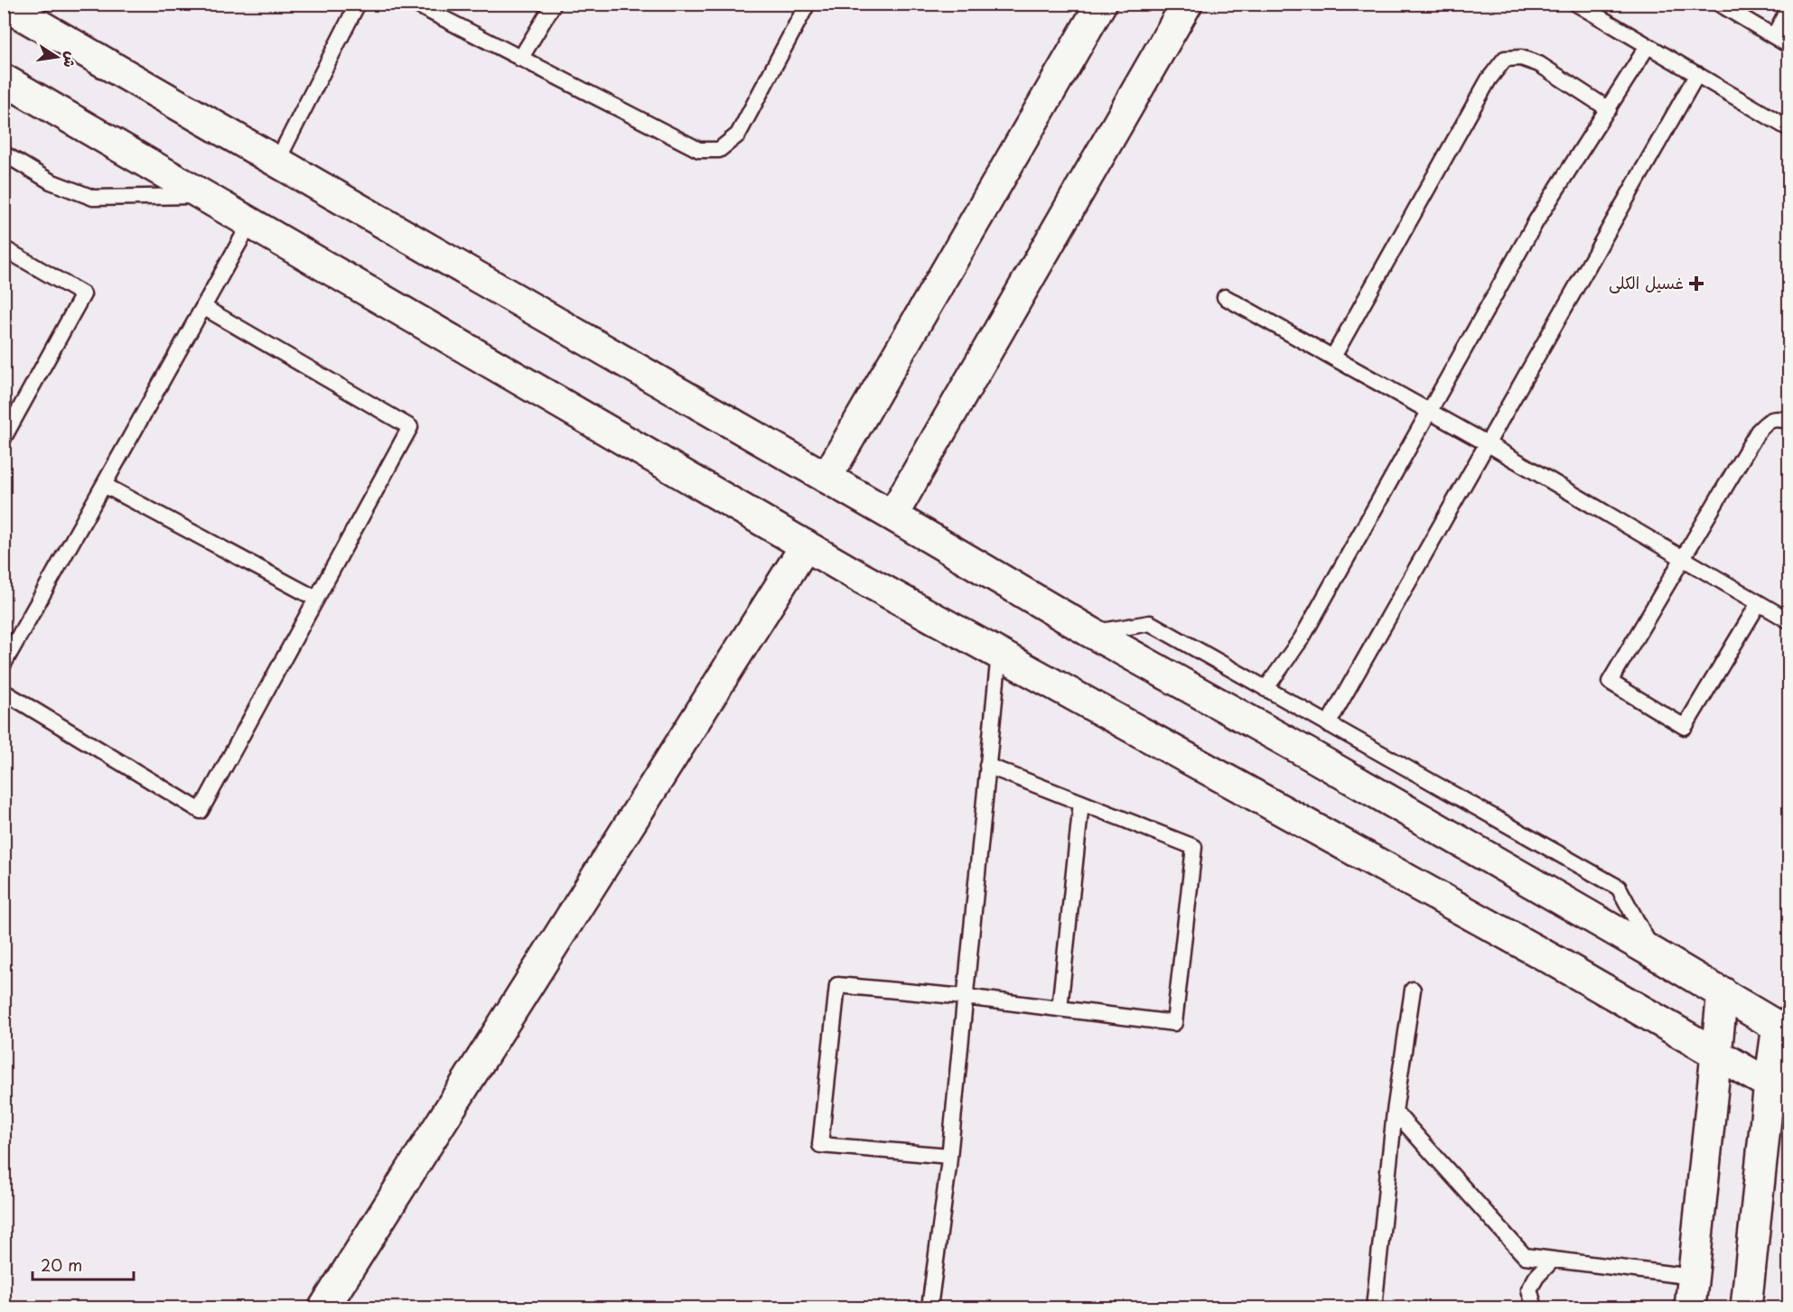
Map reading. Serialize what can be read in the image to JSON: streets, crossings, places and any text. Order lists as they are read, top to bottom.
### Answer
{
  "places": {
    "health": ["غسيل الكلى"]
  },
  "scale_bar": "20 m",
  "north": "right"
}
